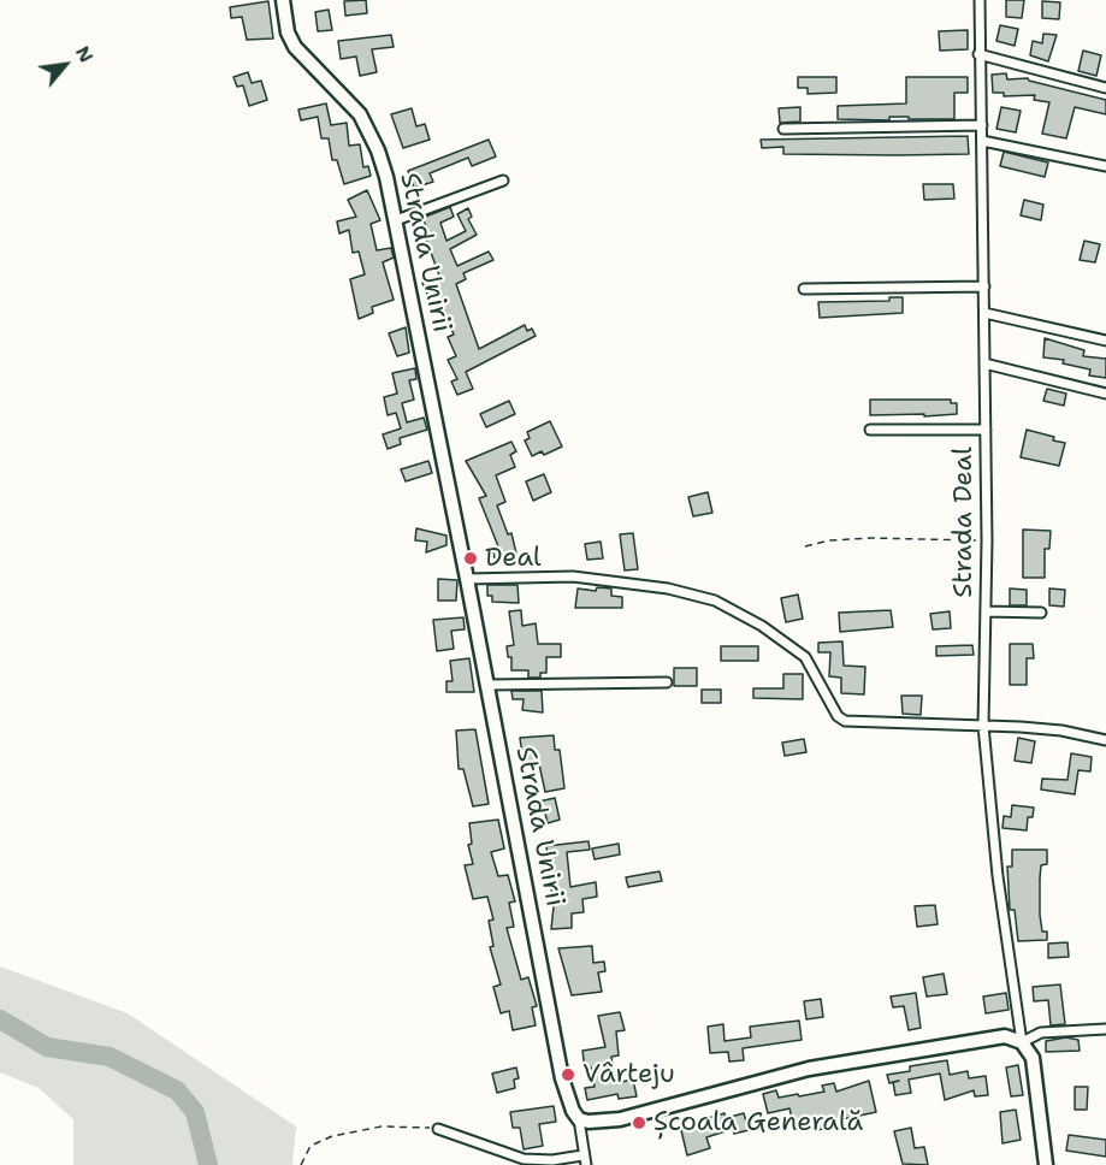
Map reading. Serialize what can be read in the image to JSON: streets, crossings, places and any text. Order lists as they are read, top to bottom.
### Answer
{
  "streets": {
    "main road": ["Strada Unirii"],
    "street": ["Strada Deal"]
  },
  "places": ["Deal", "Vârteju", "Școala Generală"],
  "north": "top right"
}
